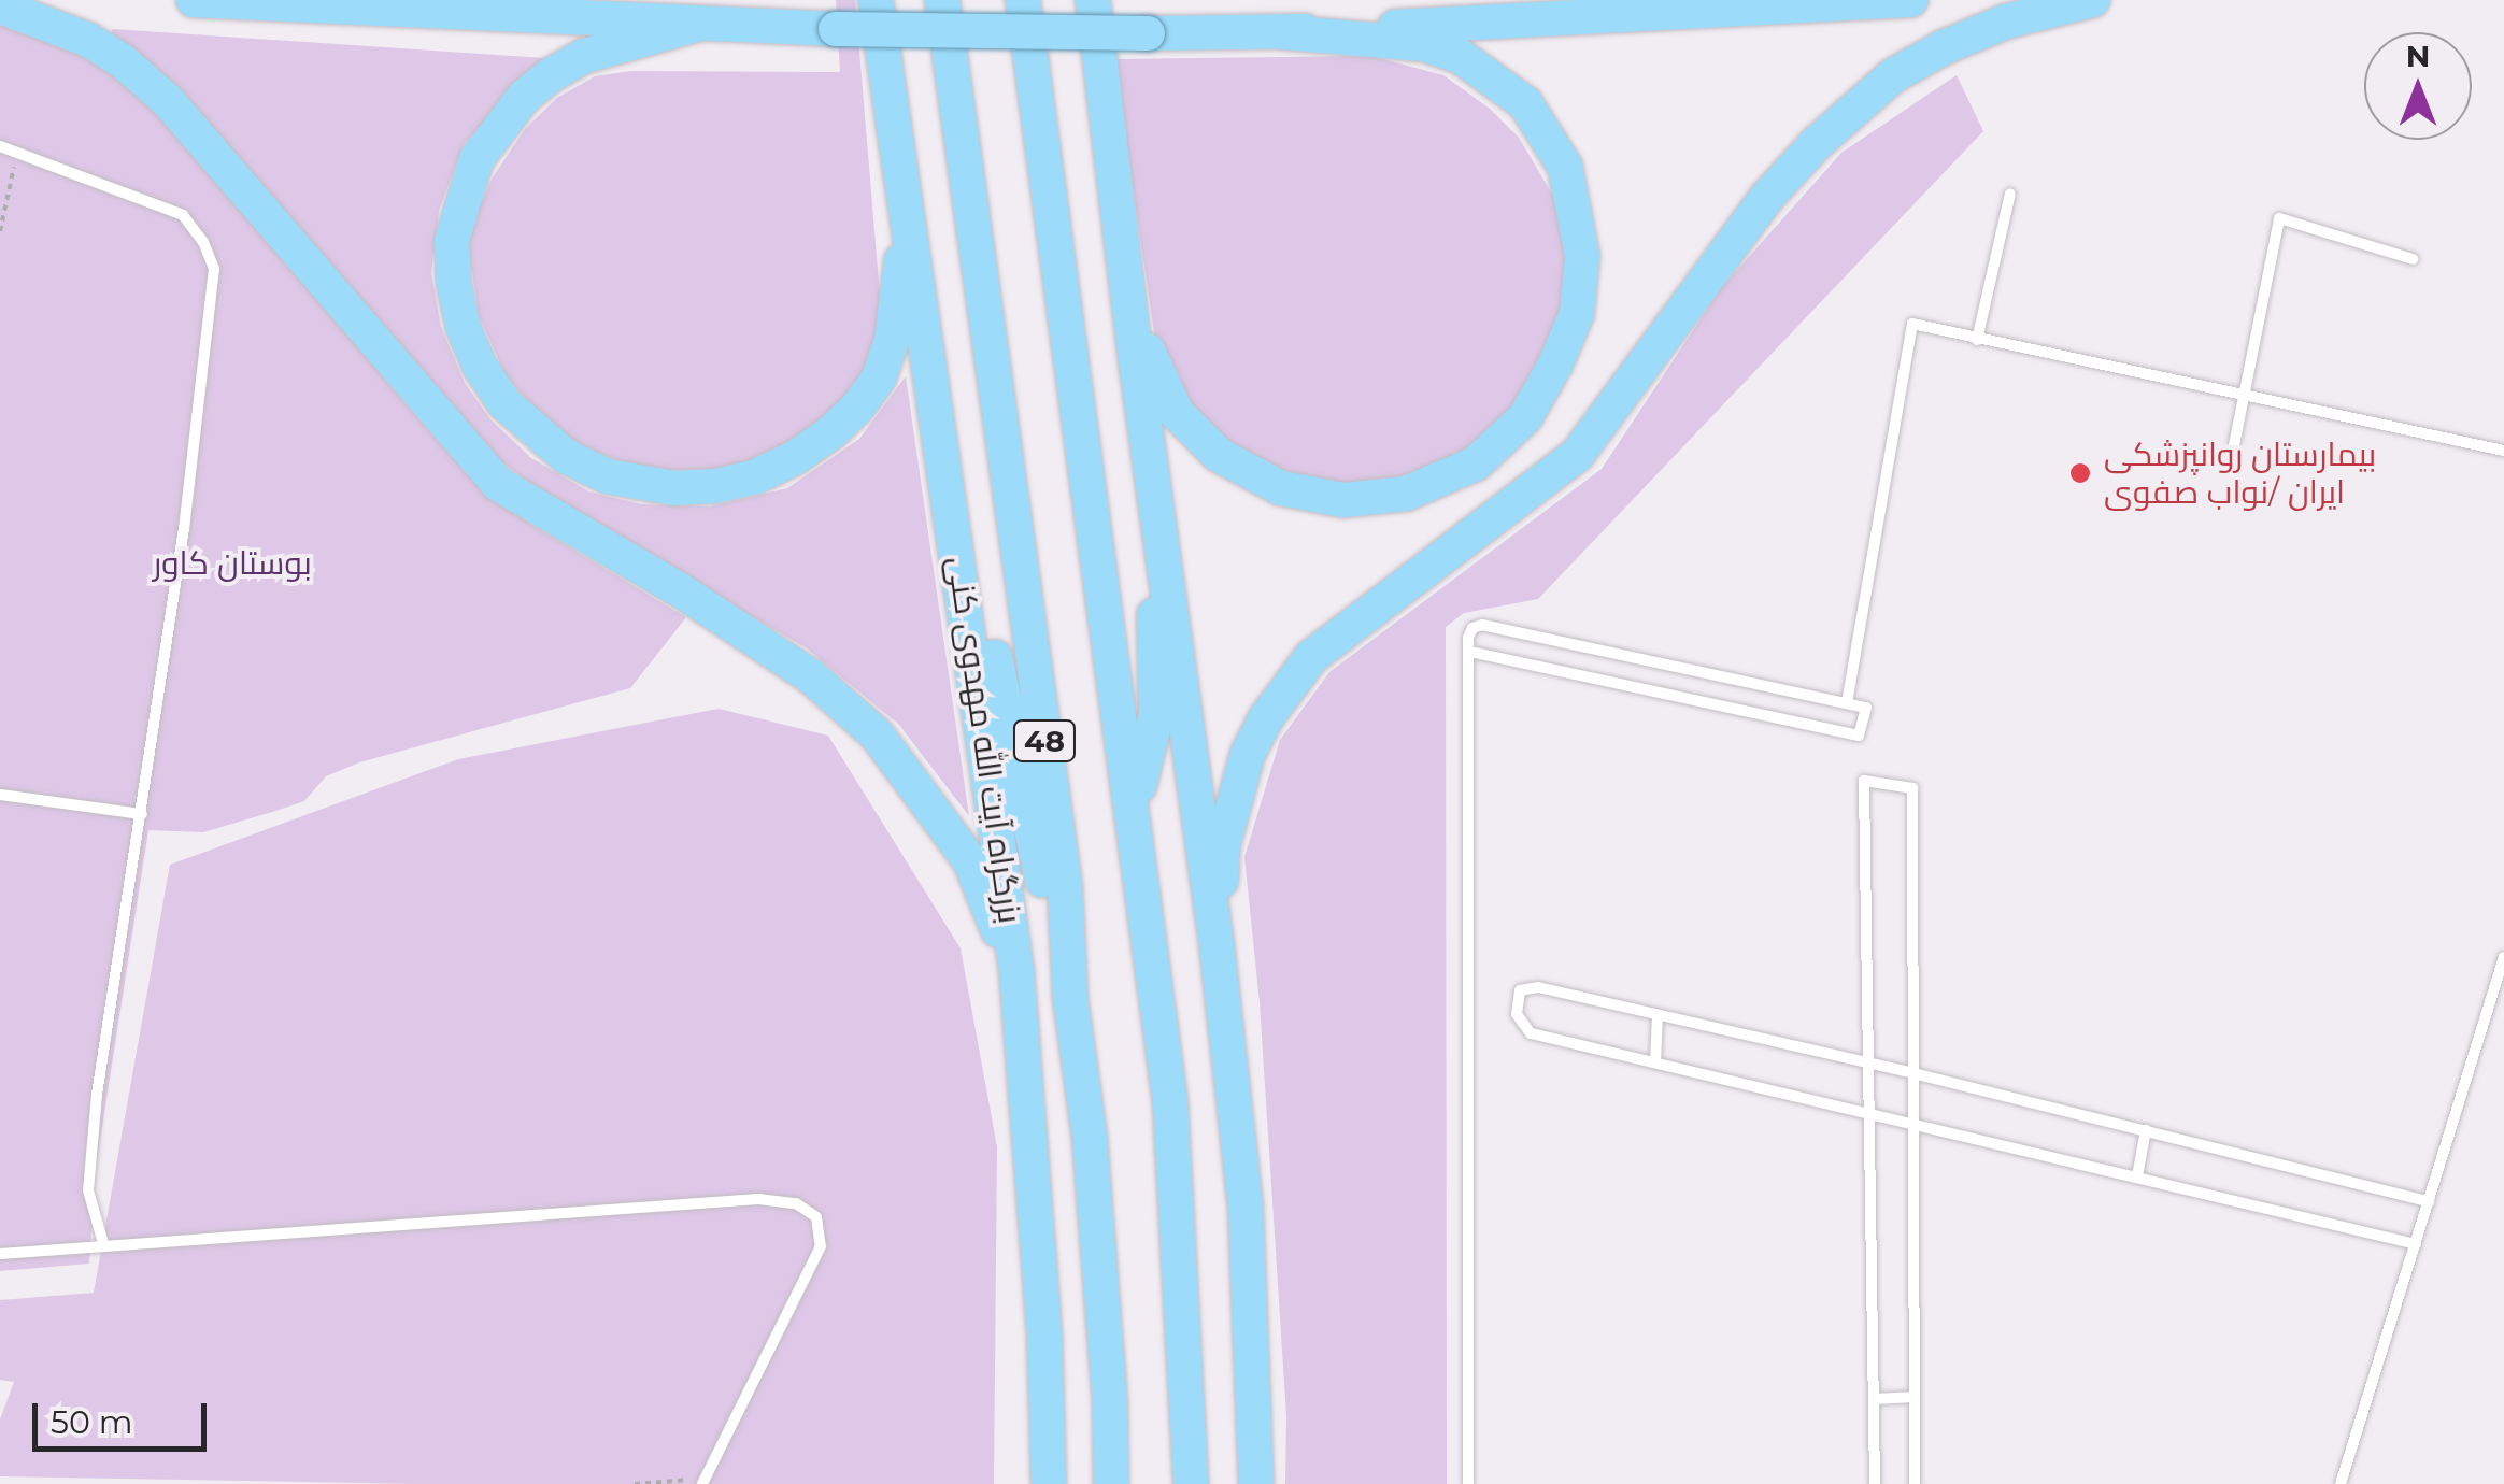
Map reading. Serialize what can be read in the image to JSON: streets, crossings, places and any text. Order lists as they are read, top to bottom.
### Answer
{
  "streets": {
    "highway": ["بزرگراه آیت الله مهدوی کنی", "48"]
  },
  "parks": ["بوستان کاور"],
  "places": ["بیمارستان روانپزشکی ایران /نواب صفوی"],
  "scale_bar": "50 m",
  "north": "top"
}
